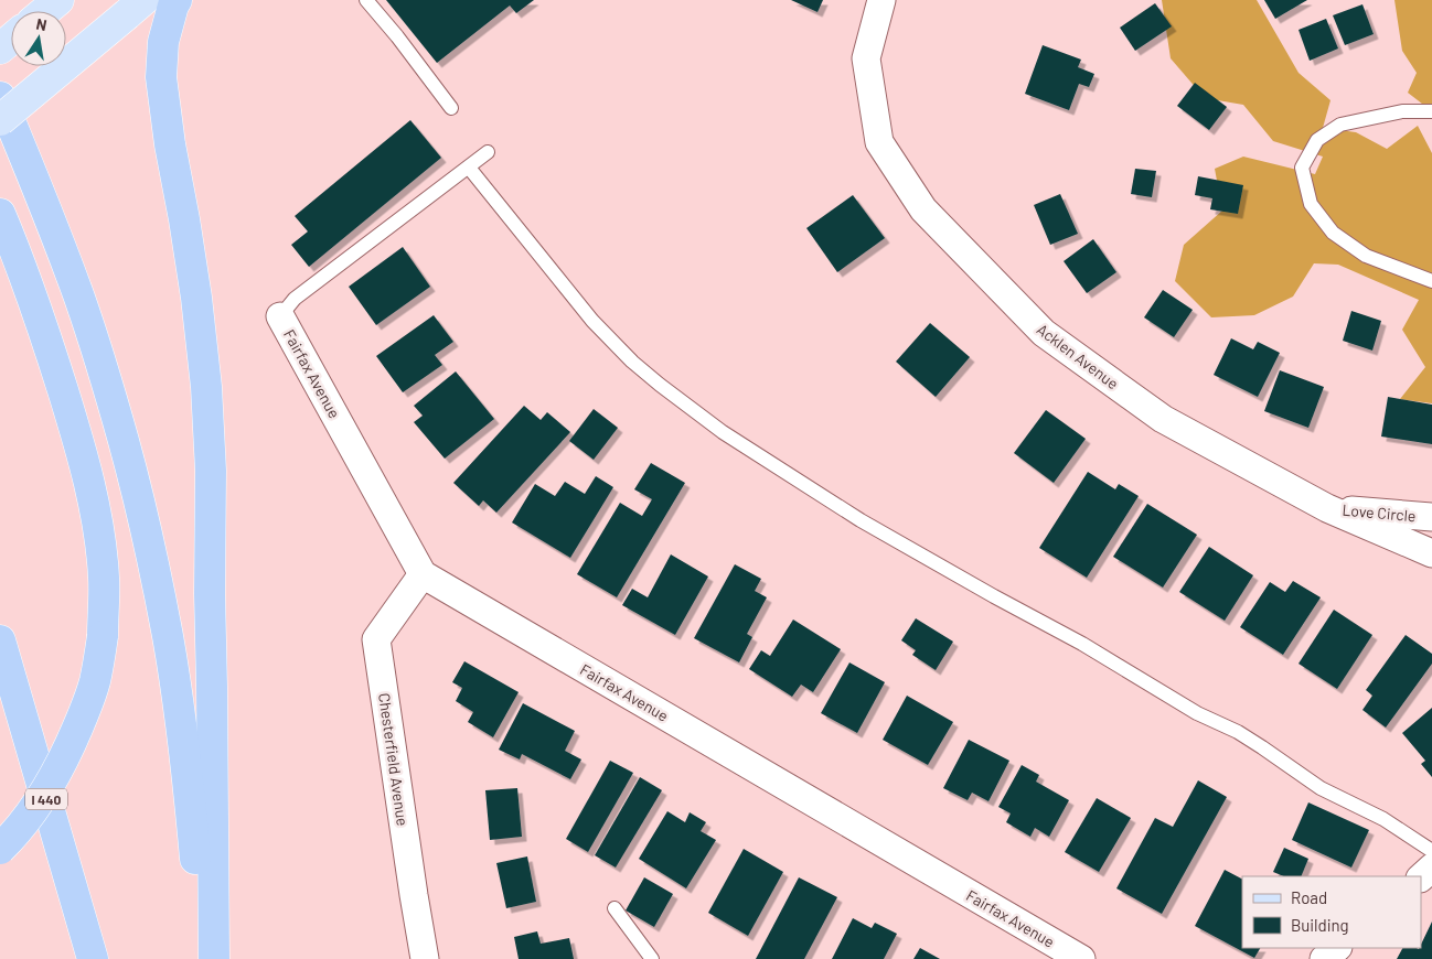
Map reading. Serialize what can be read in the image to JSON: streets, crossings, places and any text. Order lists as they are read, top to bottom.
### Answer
{
  "streets": {
    "highway": ["I 440"],
    "street": [
      "Acklen Avenue",
      "Fairfax Avenue",
      "Love Circle",
      "Chesterfield Avenue"
    ]
  },
  "crossings": [
    ["Acklen Avenue", "Love Circle"],
    ["Fairfax Avenue", "Chesterfield Avenue"]
  ],
  "legend": ["Road", "Building"],
  "north": "top"
}
